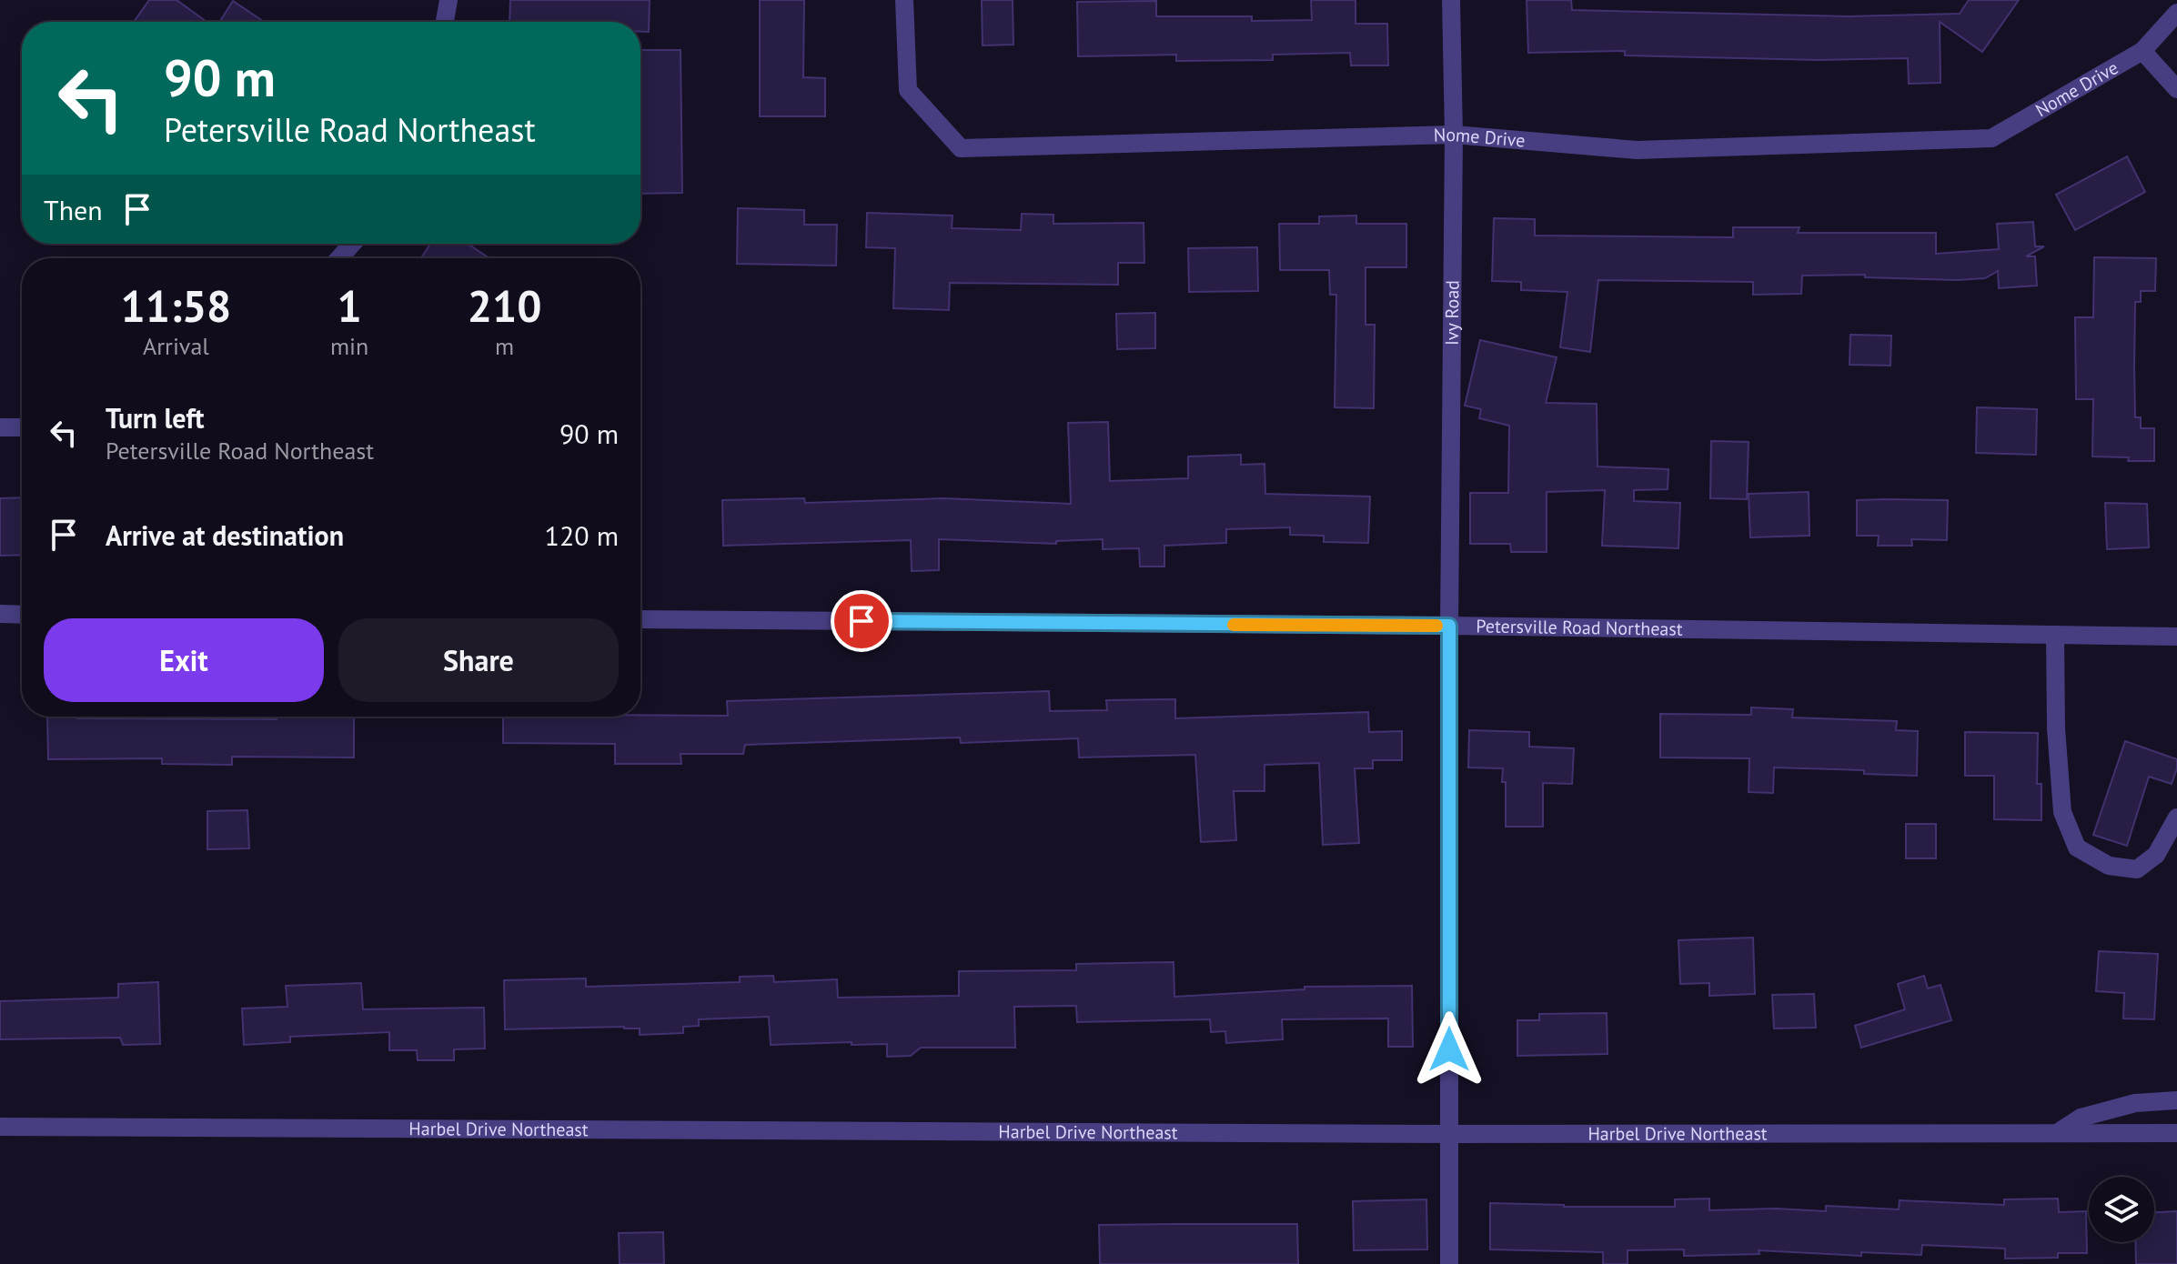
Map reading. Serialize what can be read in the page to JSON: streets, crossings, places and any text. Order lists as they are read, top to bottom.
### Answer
{
  "streets": {
    "street": [
      "Nome Drive",
      "Ivy Road",
      "Petersville Road Northeast",
      "Harbel Drive Northeast"
    ]
  },
  "crossings": [
    ["Nome Drive", "Ivy Road"],
    ["Ivy Road", "Petersville Road Northeast"],
    ["Ivy Road", "Harbel Drive Northeast"]
  ],
  "page": {
    "turn": ["90 m", "Petersville Road Northeast"],
    "then": "Then",
    "eta": [
      "11:58",
      "Arrival",
      "1",
      "min",
      "210",
      "m"
    ],
    "list": [
      {
        "name": "Turn left",
        "note": "Petersville Road Northeast",
        "value": "90 m"
      },
      {
        "name": "Arrive at destination",
        "value": "120 m"
      }
    ],
    "buttons": ["Exit", "Share"]
  }
}
